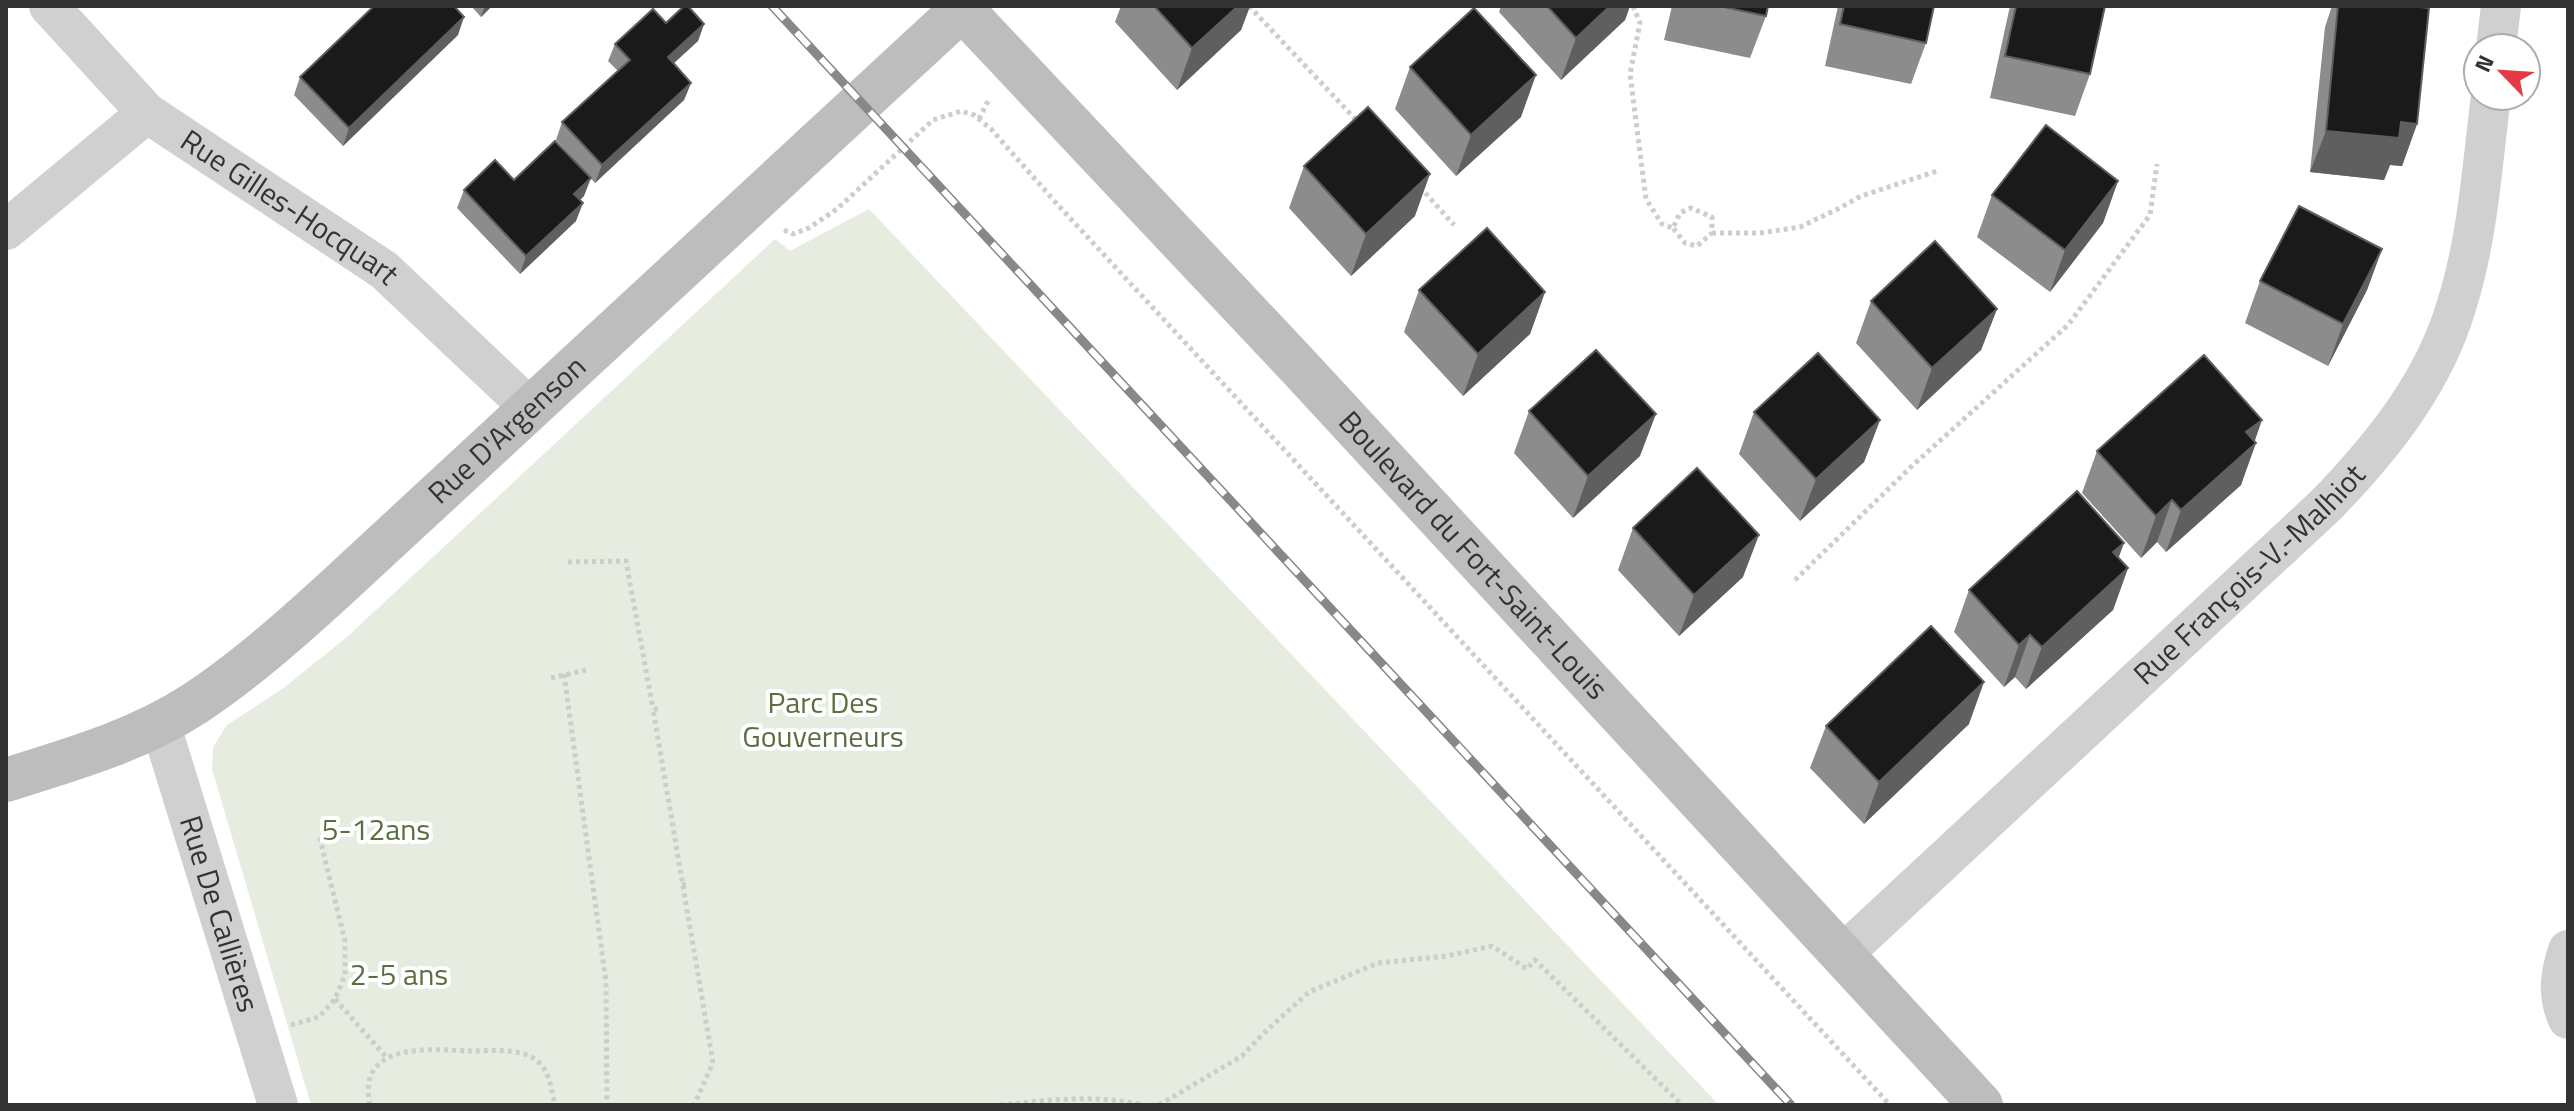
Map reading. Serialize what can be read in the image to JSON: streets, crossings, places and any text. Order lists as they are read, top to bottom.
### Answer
{
  "streets": {
    "street": [
      "Rue Gilles-Hocquart",
      "Rue D'Argenson",
      "Boulevard du Fort-Saint-Louis",
      "Rue François-V.-Malhiot",
      "Rue De Callières"
    ]
  },
  "crossings": [
    ["Rue Gilles-Hocquart", "Rue D'Argenson"],
    ["Rue D'Argenson", "Boulevard du Fort-Saint-Louis"],
    ["Rue D'Argenson", "Rue De Callières"],
    ["Boulevard du Fort-Saint-Louis", "Rue François-V.-Malhiot"]
  ],
  "parks": ["Parc Des Gouverneurs", "5-12ans", "2-5 ans"],
  "north": "top left"
}
